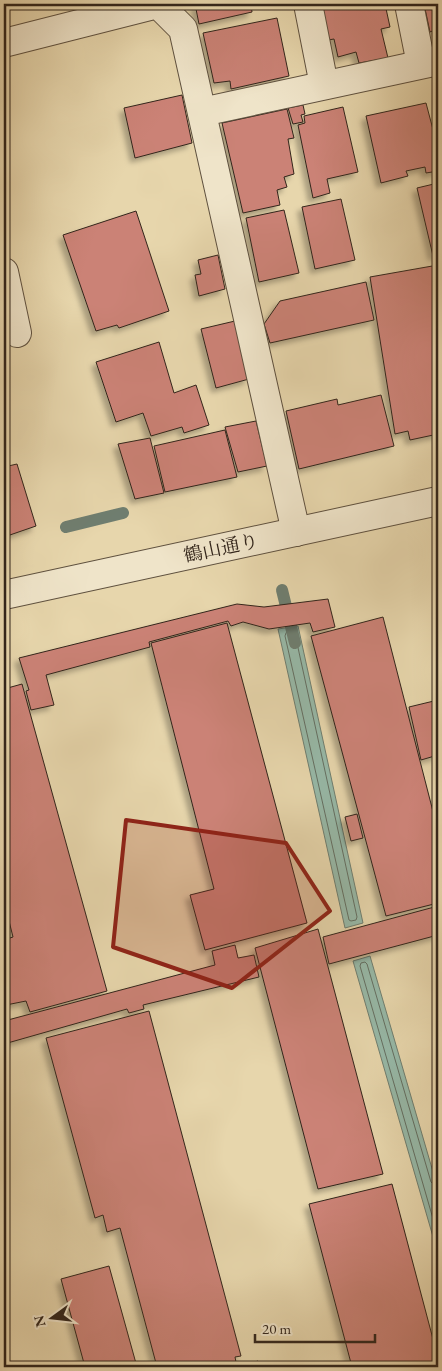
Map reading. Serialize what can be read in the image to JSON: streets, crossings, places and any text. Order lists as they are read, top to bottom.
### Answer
{
  "streets": {
    "street": ["鶴山通り"]
  },
  "scale_bar": "20 m",
  "north": "left"
}
